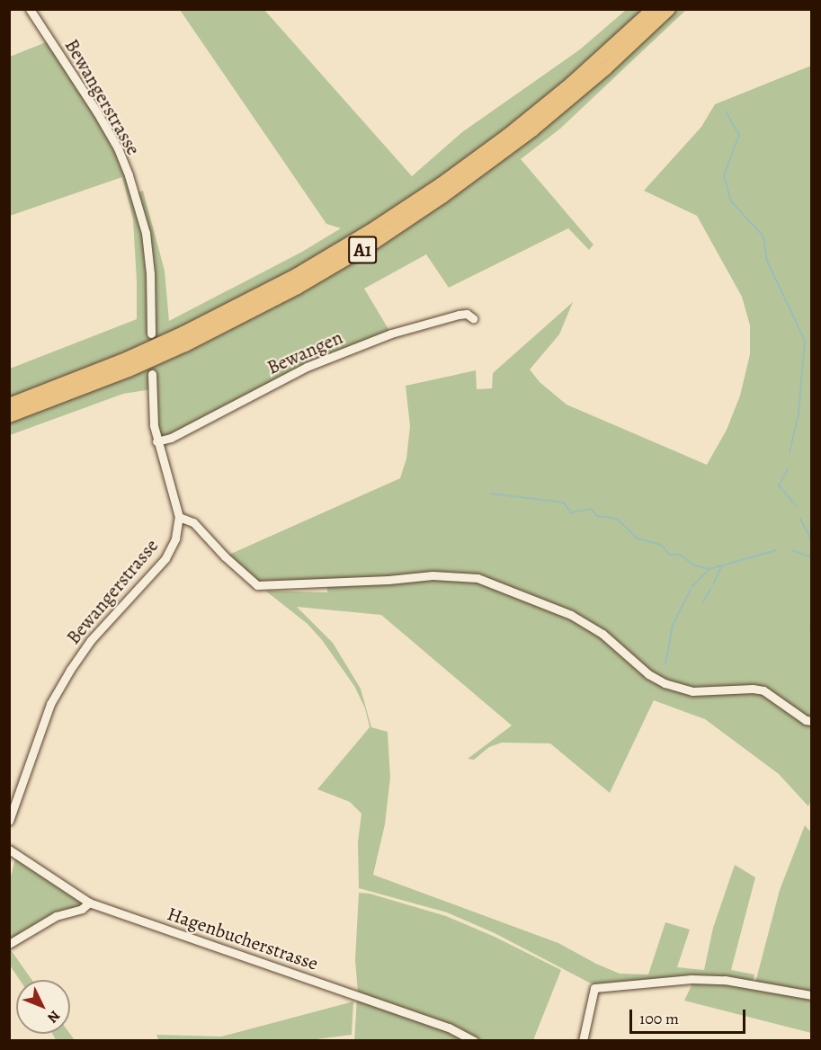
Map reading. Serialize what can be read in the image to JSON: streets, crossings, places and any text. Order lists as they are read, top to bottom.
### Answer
{
  "streets": {
    "highway": ["A1"],
    "street": ["Bewangerstrasse", "Bewangen", "Hagenbucherstrasse"]
  },
  "crossings": [
    ["Bewangerstrasse", "Bewangen"]
  ],
  "scale_bar": "100 m",
  "north": "bottom right"
}
